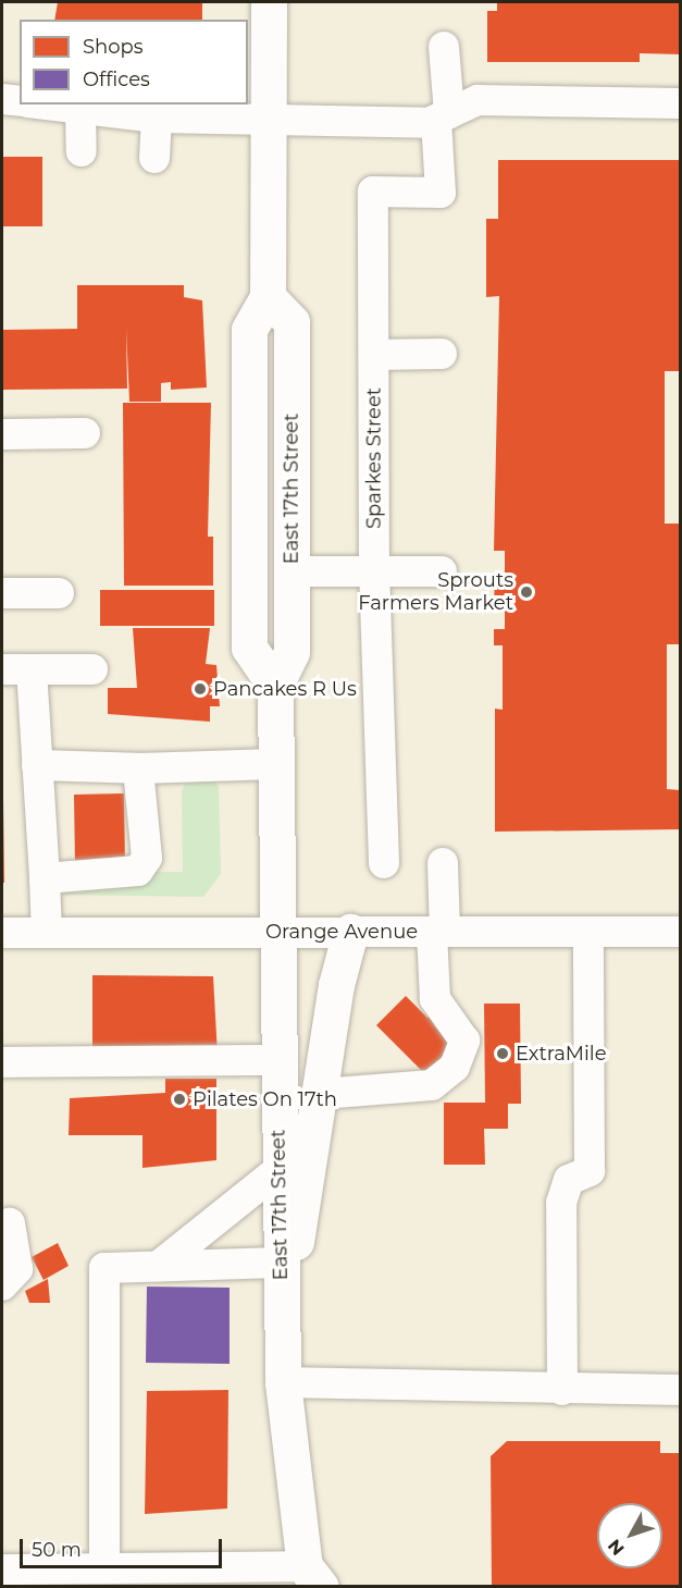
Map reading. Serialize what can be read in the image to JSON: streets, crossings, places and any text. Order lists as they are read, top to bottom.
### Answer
{
  "streets": {
    "main road": ["East 17th Street"],
    "street": ["Sparkes Street", "Orange Avenue"]
  },
  "crossings": [
    ["East 17th Street", "Orange Avenue"]
  ],
  "places": [
    "Sprouts Farmers Market",
    "Pancakes R Us",
    "ExtraMile",
    "Pilates On 17th"
  ],
  "legend": ["Shops", "Offices"],
  "scale_bar": "50 m",
  "north": "bottom left"
}
